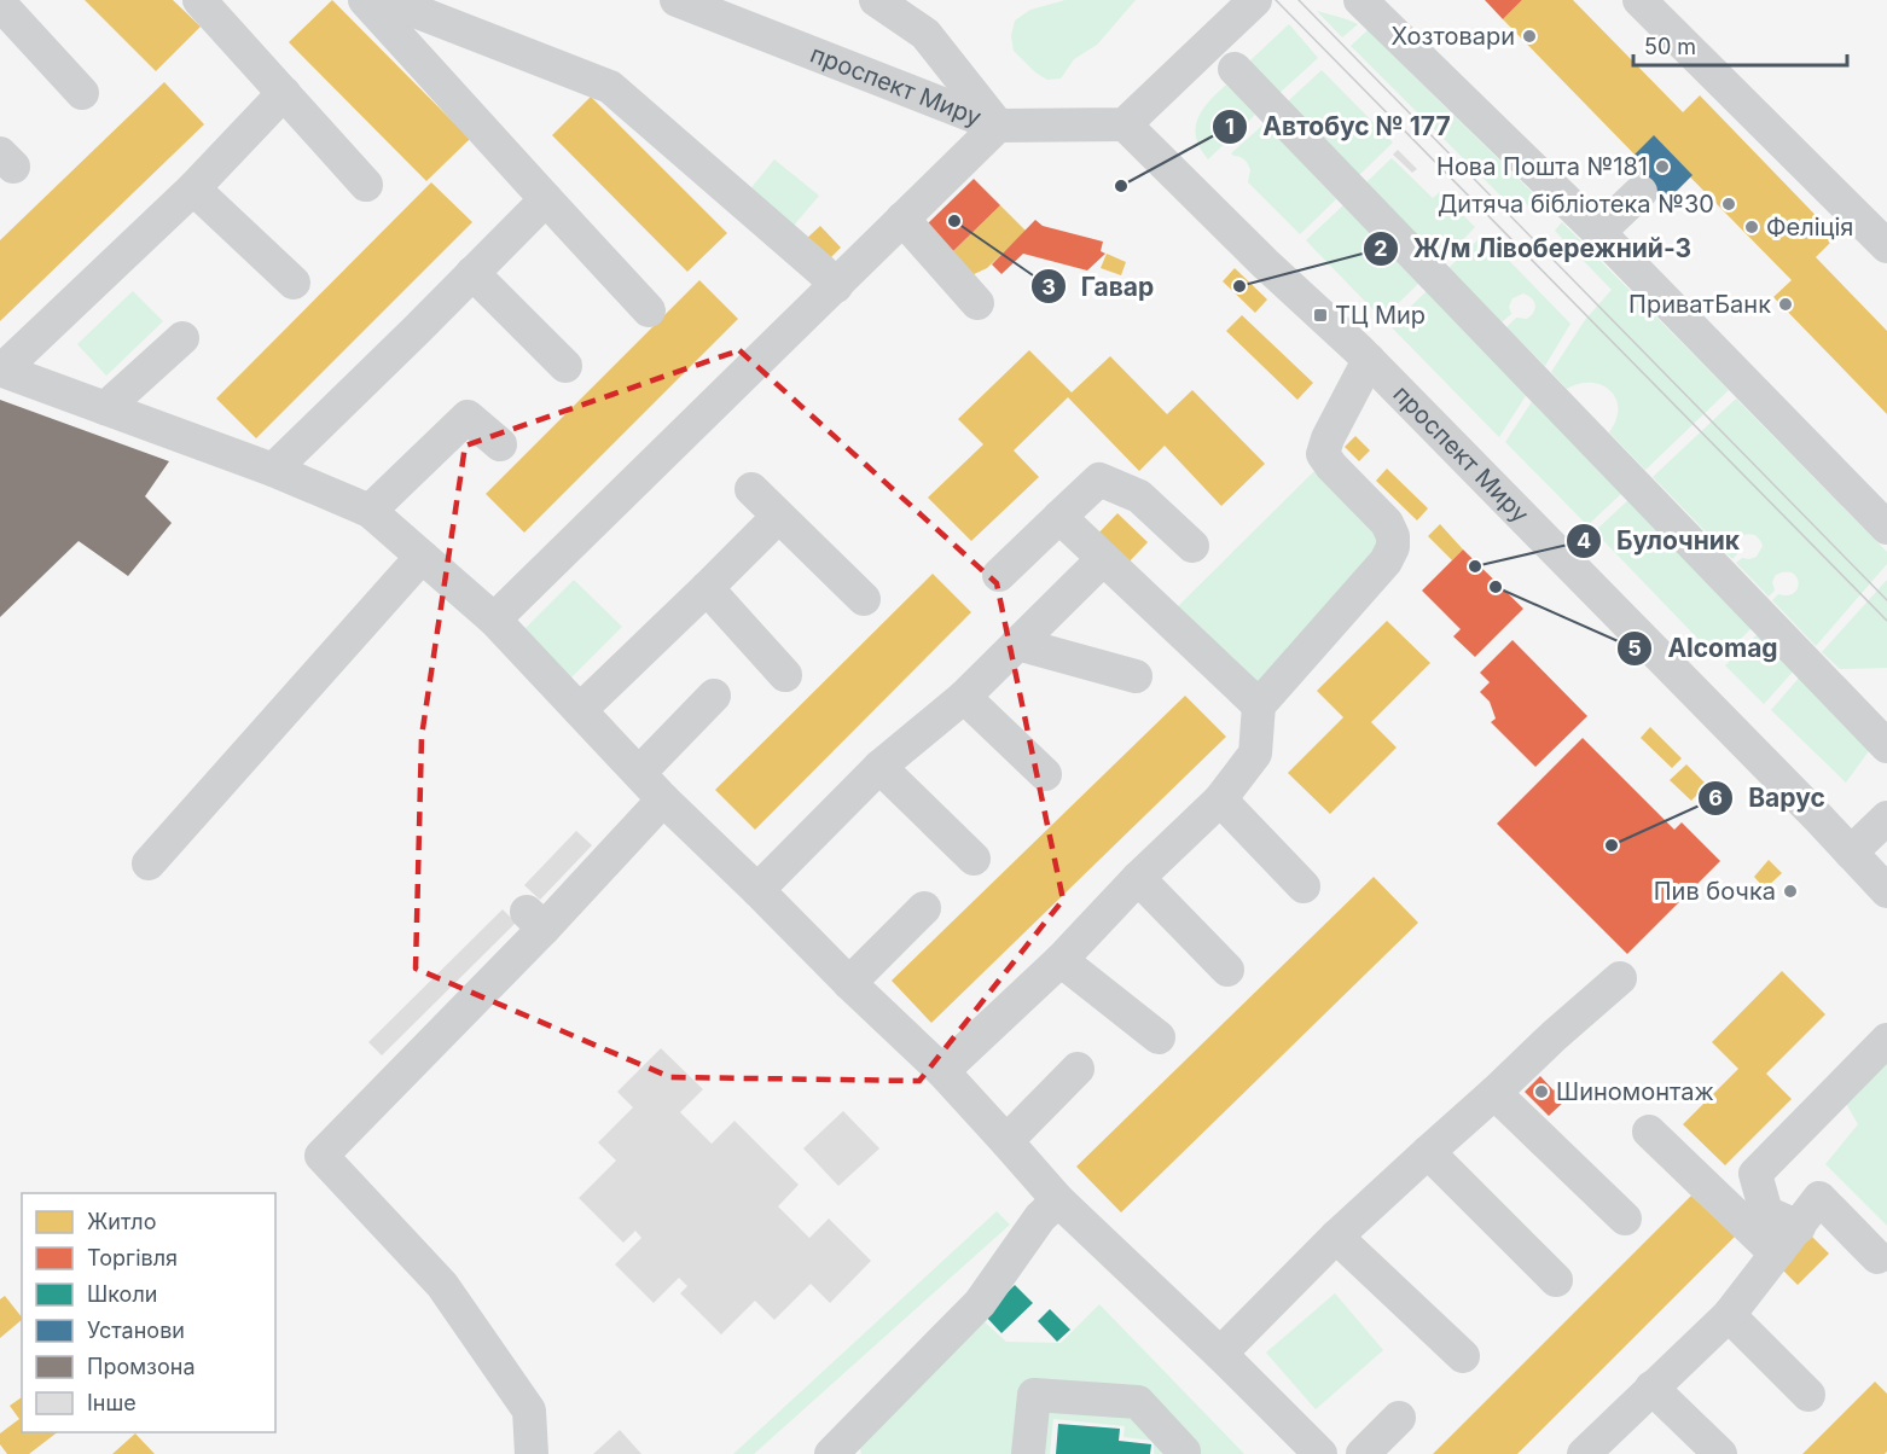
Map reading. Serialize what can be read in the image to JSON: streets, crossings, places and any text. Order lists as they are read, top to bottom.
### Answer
{
  "streets": {
    "street": ["проспект Миру"]
  },
  "places": {
    "other": [
      "Хозтовари",
      "Нова Пошта №181",
      "Автобус № 177",
      "Дитяча бібліотека №30",
      "Гавар",
      "Феліція",
      "Ж/м Лівобережний-3",
      "ПриватБанк",
      "Булочник",
      "Alcomag",
      "Варус",
      "Пив бочка",
      "Шиномонтаж"
    ],
    "transit": ["ТЦ Мир"]
  },
  "legend": [
    "Житло",
    "Торгівля",
    "Школи",
    "Установи",
    "Промзона",
    "Інше"
  ],
  "scale_bar": "50 m"
}
